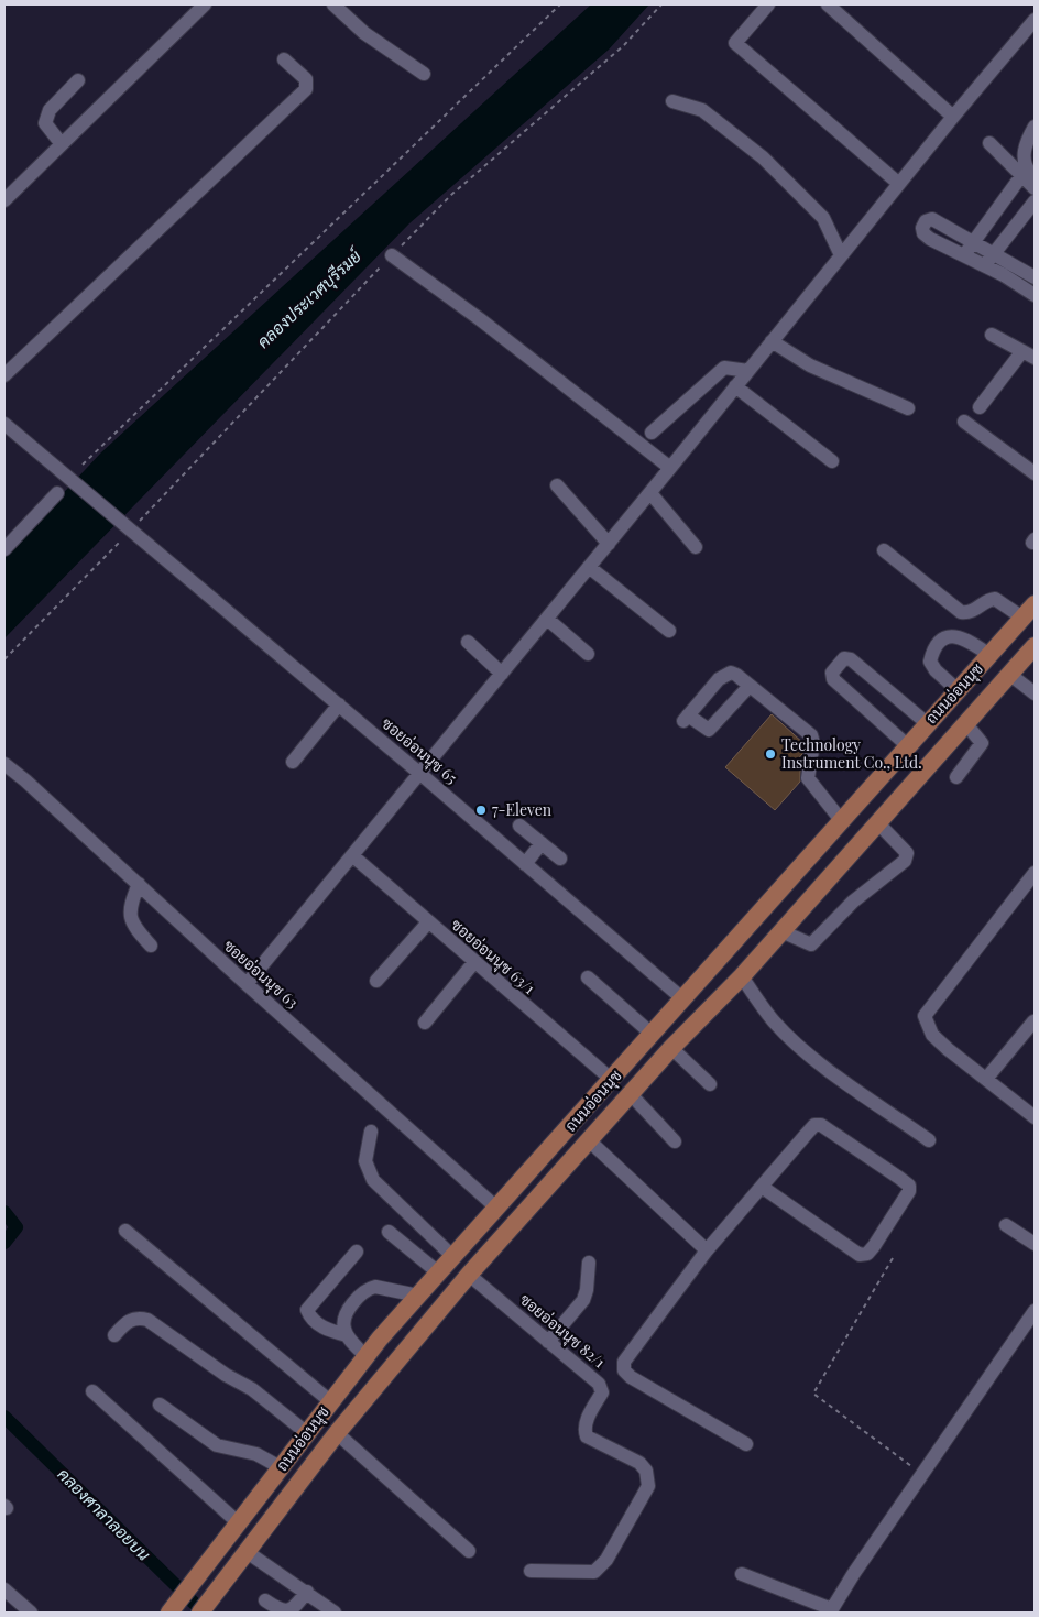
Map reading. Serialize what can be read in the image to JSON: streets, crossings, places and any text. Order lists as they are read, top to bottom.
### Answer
{
  "streets": {
    "main road": ["ถนนอ่อนนุช"],
    "street": [
      "ซอยอ่อนนุช 65",
      "ซอยอ่อนนุช 63/1",
      "ซอยอ่อนนุช 63",
      "ซอยอ่อนนุช 82/1"
    ]
  },
  "crossings": [
    ["ถนนอ่อนนุช", "ซอยอ่อนนุช 65"],
    ["ถนนอ่อนนุช", "ซอยอ่อนนุช 63/1"],
    ["ถนนอ่อนนุช", "ซอยอ่อนนุช 63"],
    ["ถนนอ่อนนุช", "ซอยอ่อนนุช 82/1"]
  ],
  "water": ["คลองประเวศบุรีรมย์", "คลองศาลาลอยบน"],
  "places": ["Technology Instrument Co., Ltd.", "7-Eleven"]
}
